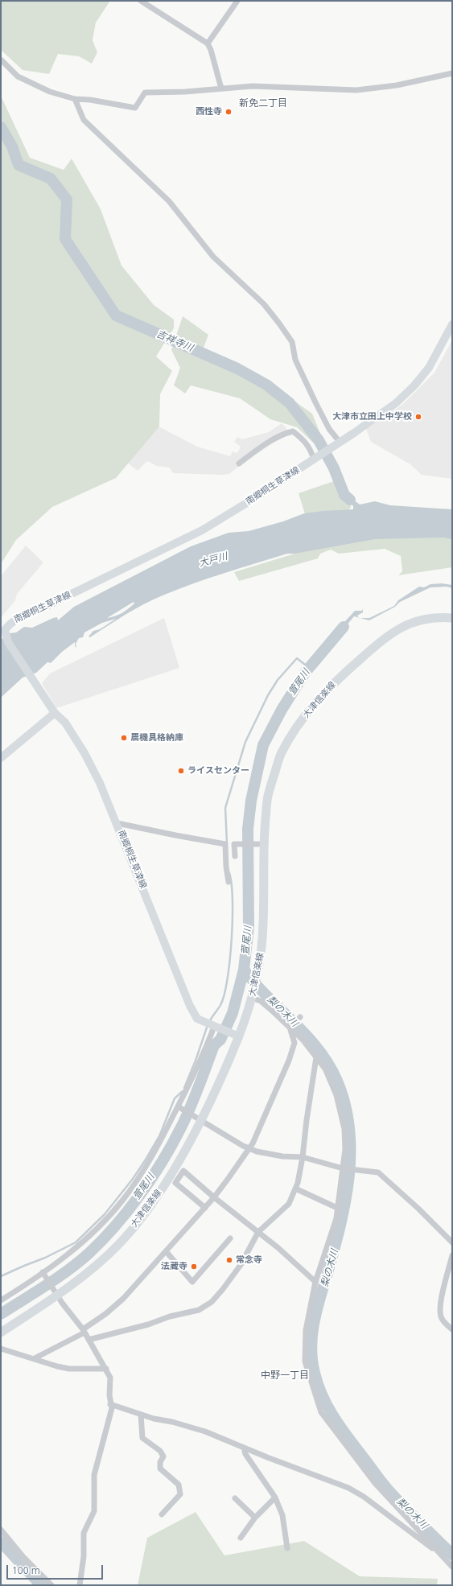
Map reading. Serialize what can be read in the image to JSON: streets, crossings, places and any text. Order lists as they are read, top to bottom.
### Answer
{
  "streets": {
    "main road": ["南郷桐生草津線", "大津信楽線"]
  },
  "crossings": [
    ["南郷桐生草津線", "大津信楽線"]
  ],
  "districts": ["新免二丁目", "中野一丁目"],
  "water": [
    "吉祥寺川",
    "大戸川",
    "萱尾川",
    "梨の木川"
  ],
  "places": [
    "西性寺",
    "大津市立田上中学校",
    "農機具格納庫",
    "ライスセンター",
    "常念寺",
    "法蔵寺"
  ],
  "scale_bar": "100 m"
}
